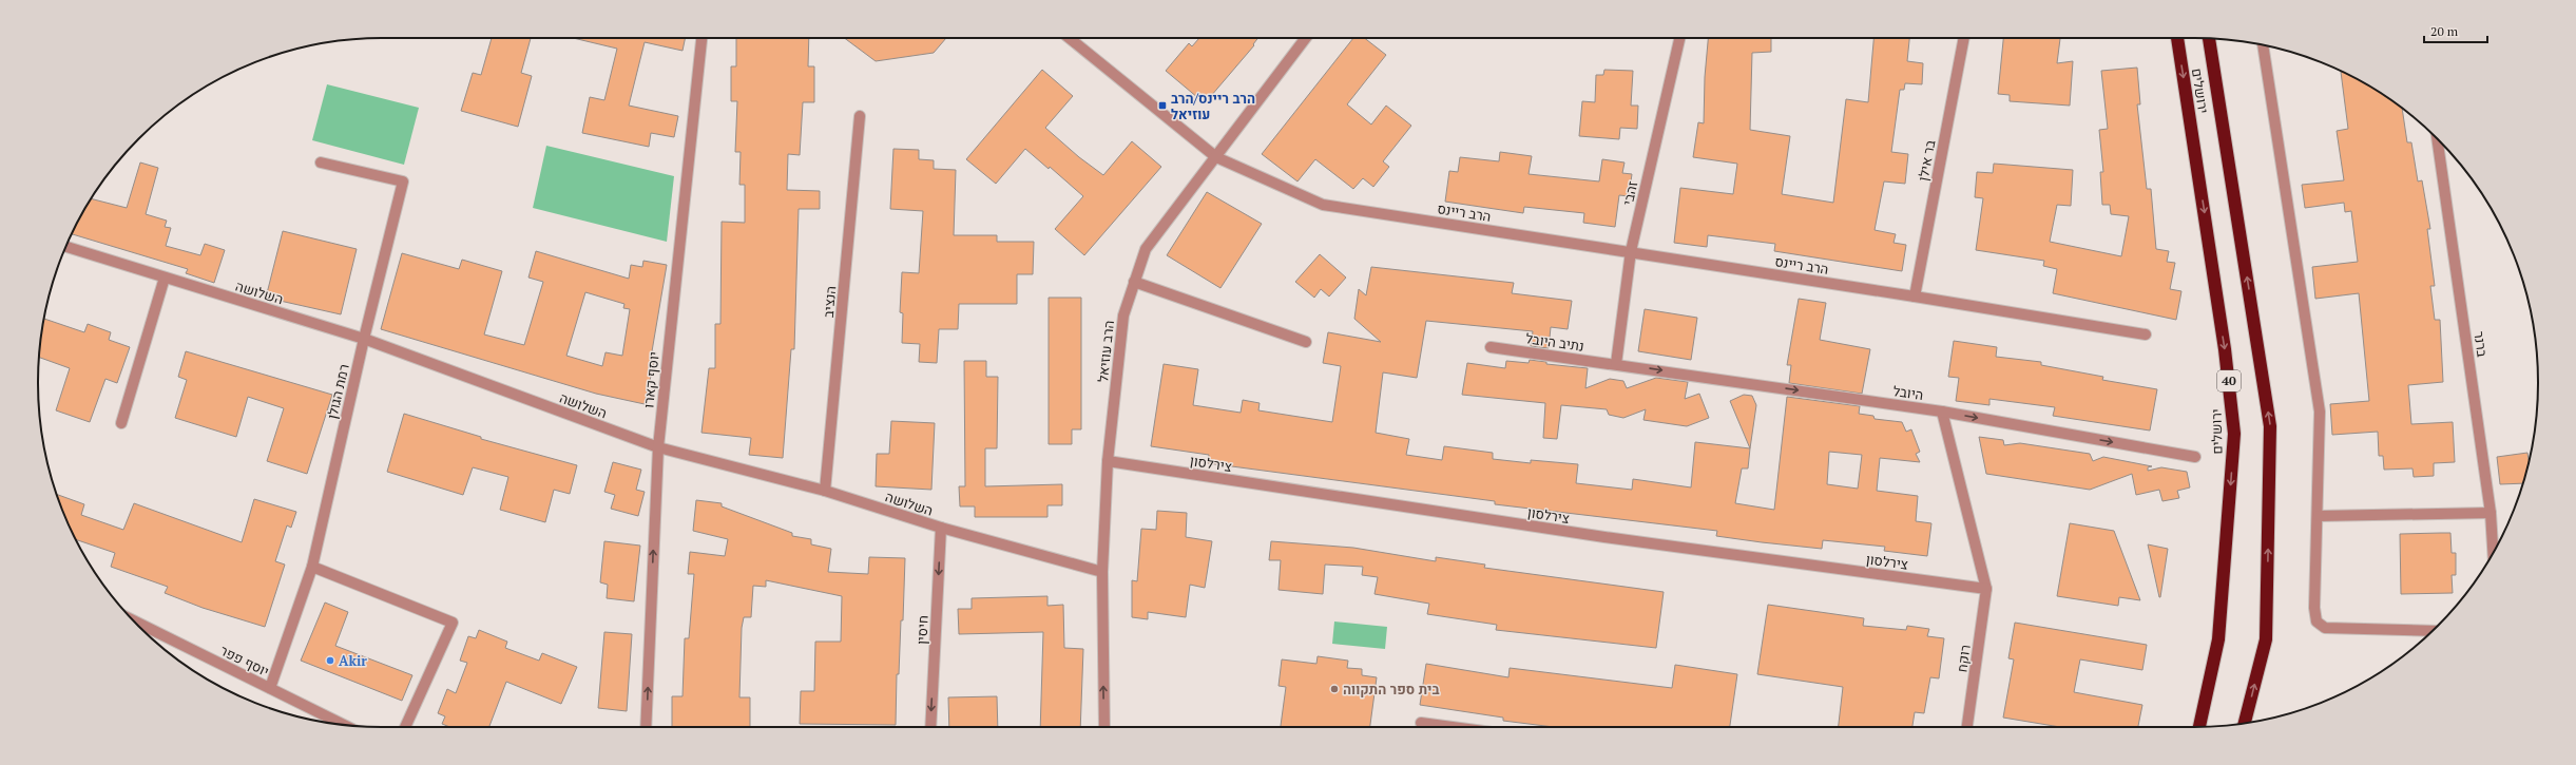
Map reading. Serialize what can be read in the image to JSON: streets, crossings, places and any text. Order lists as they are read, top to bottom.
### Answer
{
  "streets": {
    "highway": ["ירושלים", "40"],
    "street": [
      "בר אילן",
      "זהבי",
      "הרב ריינס",
      "השלושה",
      "הנציב",
      "נתיב היובל",
      "ברנר",
      "הרב עוזיאל",
      "יוסף קארו",
      "רמת הגולן",
      "היובל",
      "צירלסון",
      "חיסין",
      "רוקח",
      "יוסף פפר"
    ]
  },
  "crossings": [
    ["בר אילן", "הרב ריינס"],
    ["זהבי", "הרב ריינס"],
    ["זהבי", "נתיב היובל"],
    ["זהבי", "היובל"],
    ["הרב ריינס", "הרב עוזיאל"],
    ["השלושה", "הנציב"],
    ["השלושה", "הרב עוזיאל"],
    ["השלושה", "יוסף קארו"],
    ["השלושה", "רמת הגולן"],
    ["השלושה", "חיסין"],
    ["נתיב היובל", "היובל"],
    ["הרב עוזיאל", "צירלסון"],
    ["רמת הגולן", "יוסף פפר"],
    ["צירלסון", "רוקח"]
  ],
  "one_way": ["יוסף קארו", "היובל", "חיסין"],
  "places": {
    "transit": ["הרב ריינס/הרב עוזיאל"],
    "other": ["Akir", "בית ספר התקווה"]
  },
  "scale_bar": "20 m"
}
